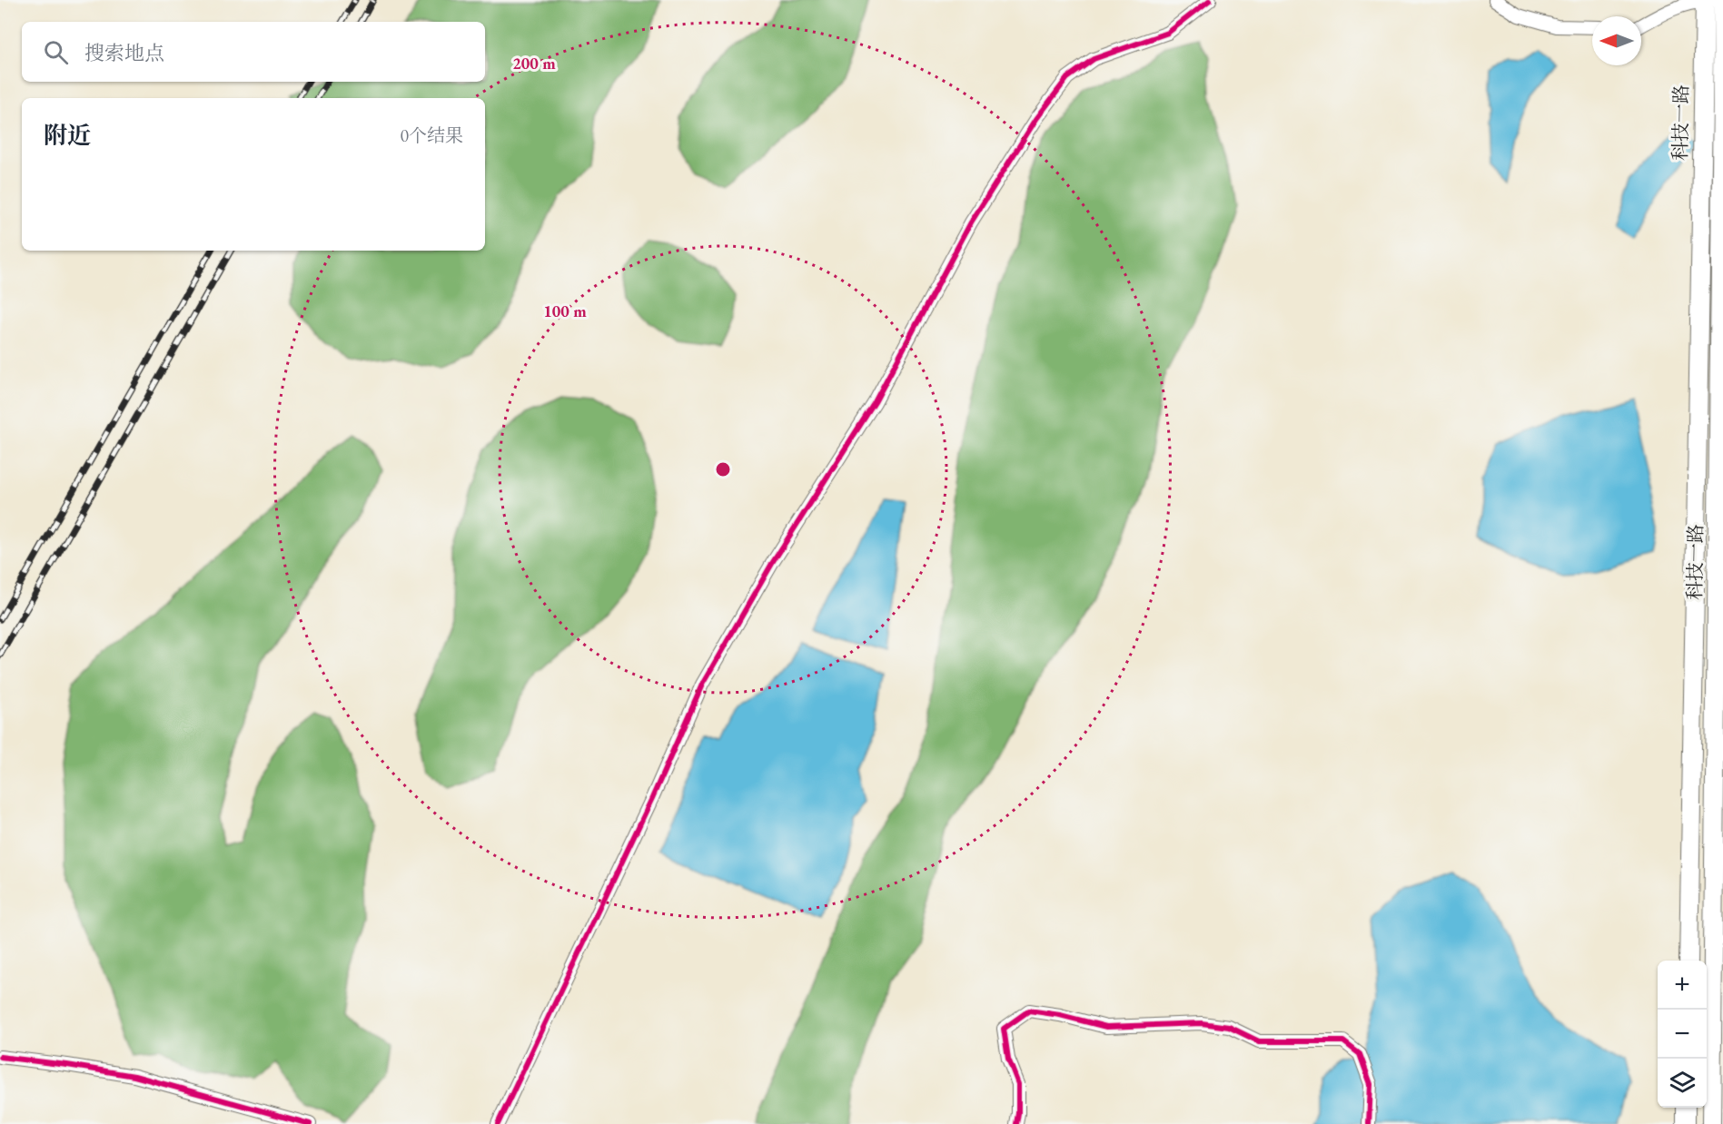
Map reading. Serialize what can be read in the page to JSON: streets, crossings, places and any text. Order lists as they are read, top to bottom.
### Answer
{
  "streets": {
    "main road": ["科技一路"]
  },
  "north": "left",
  "page": {
    "search": "搜索地点",
    "heading": ["附近", "0个结果"],
    "map_buttons": ["+", "−"]
  },
  "rings": ["200 m", "100 m"]
}
